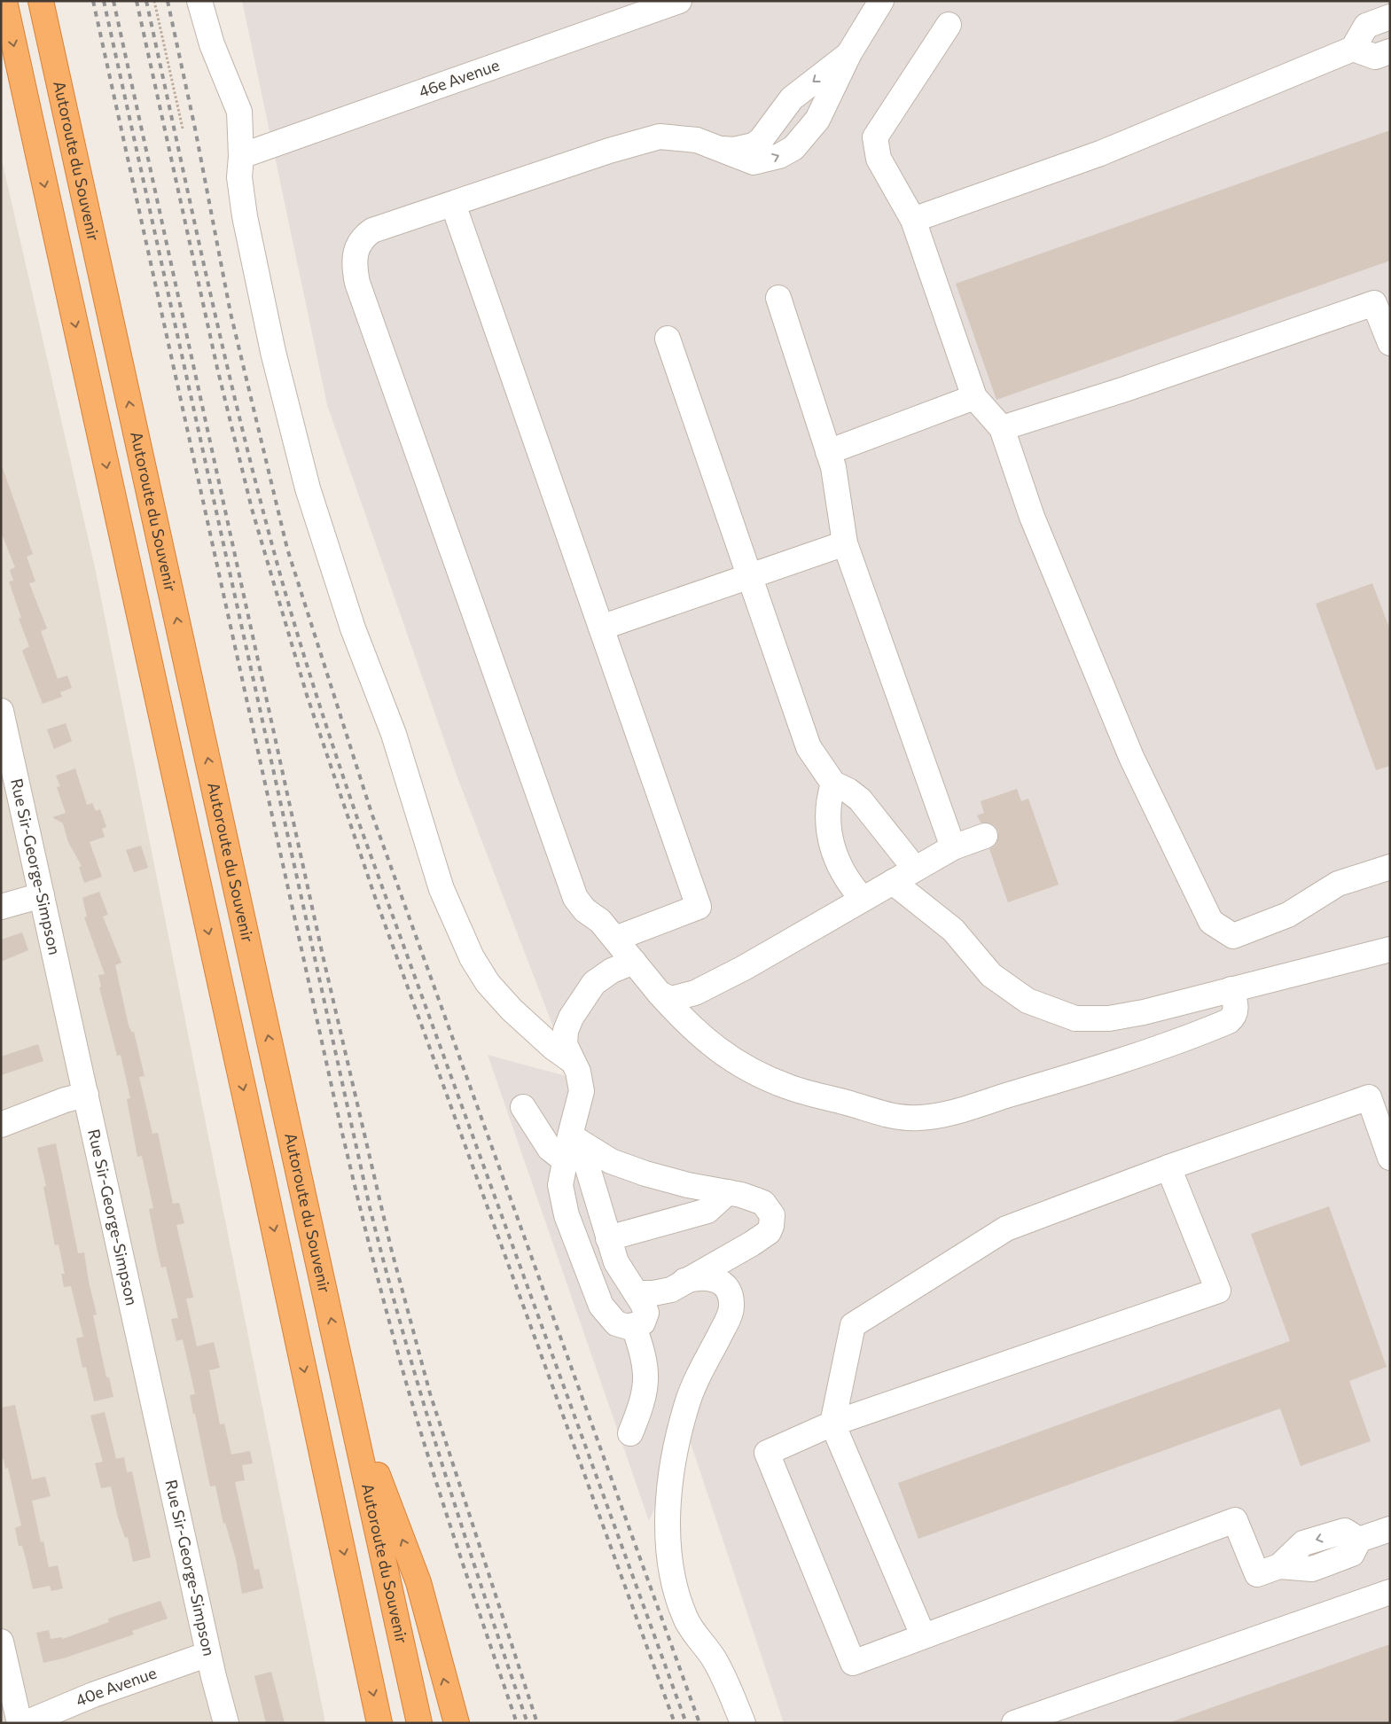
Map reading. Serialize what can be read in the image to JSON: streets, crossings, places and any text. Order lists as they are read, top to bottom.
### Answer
{
  "streets": {
    "highway": ["Autoroute du Souvenir"],
    "street": ["46e Avenue", "Rue Sir-George-Simpson", "40e Avenue"]
  },
  "crossings": [
    ["Rue Sir-George-Simpson", "40e Avenue"]
  ]
}
